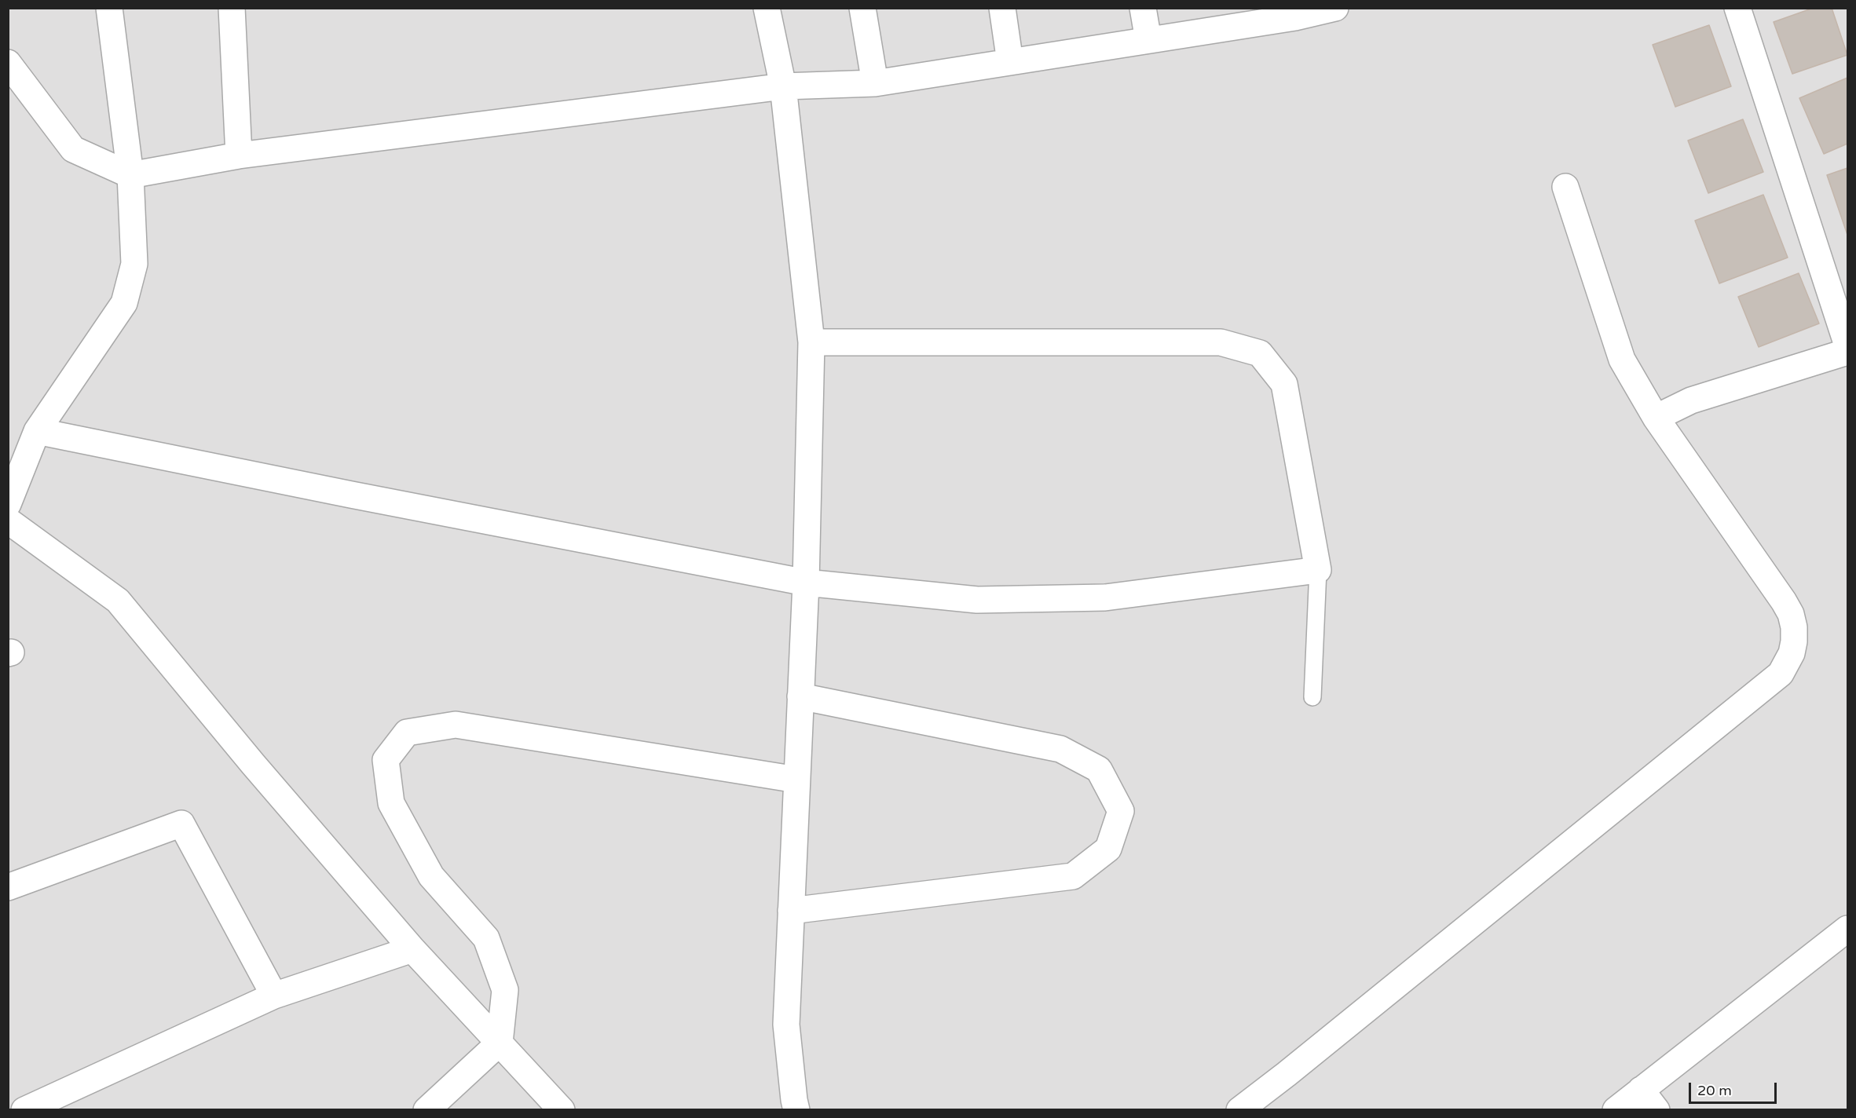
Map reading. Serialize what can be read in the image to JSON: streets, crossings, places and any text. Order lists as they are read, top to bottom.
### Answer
{
  "scale_bar": "20 m"
}
